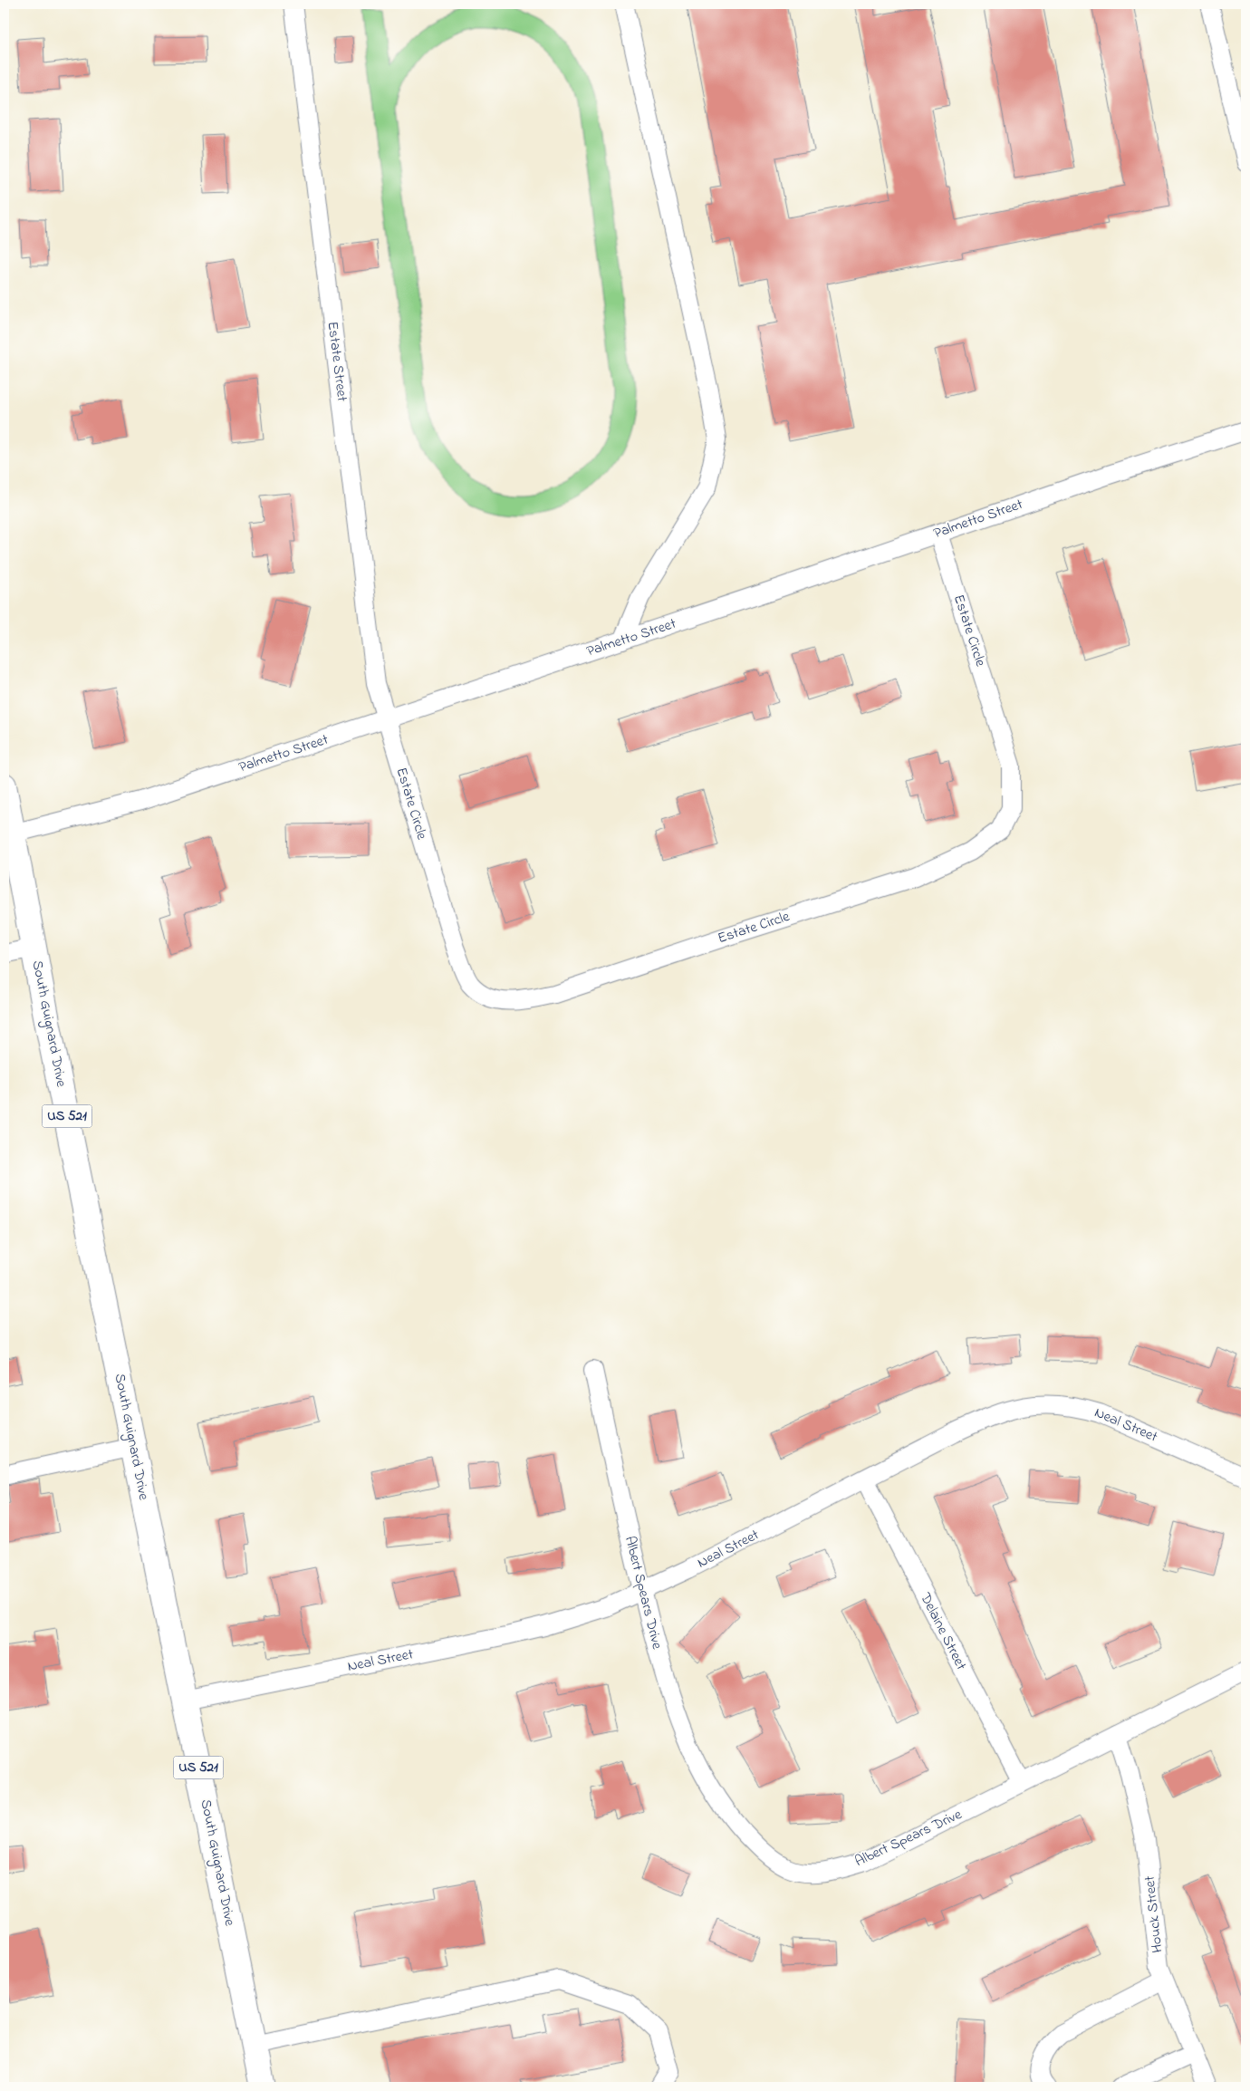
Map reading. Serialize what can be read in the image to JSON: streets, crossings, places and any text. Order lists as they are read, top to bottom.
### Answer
{
  "streets": {
    "highway": ["South Guignard Drive", "US 521"],
    "street": [
      "Estate Street",
      "Palmetto Street",
      "Estate Circle",
      "Neal Street",
      "Albert Spears Drive",
      "Delaine Street",
      "Houck Street"
    ]
  },
  "crossings": [
    ["Estate Street", "Palmetto Street"],
    ["Estate Street", "Estate Circle"],
    ["Palmetto Street", "Estate Circle"],
    ["Palmetto Street", "South Guignard Drive"],
    ["South Guignard Drive", "Neal Street"],
    ["Neal Street", "Albert Spears Drive"],
    ["Neal Street", "Delaine Street"],
    ["Albert Spears Drive", "Delaine Street"],
    ["Albert Spears Drive", "Houck Street"]
  ]
}
